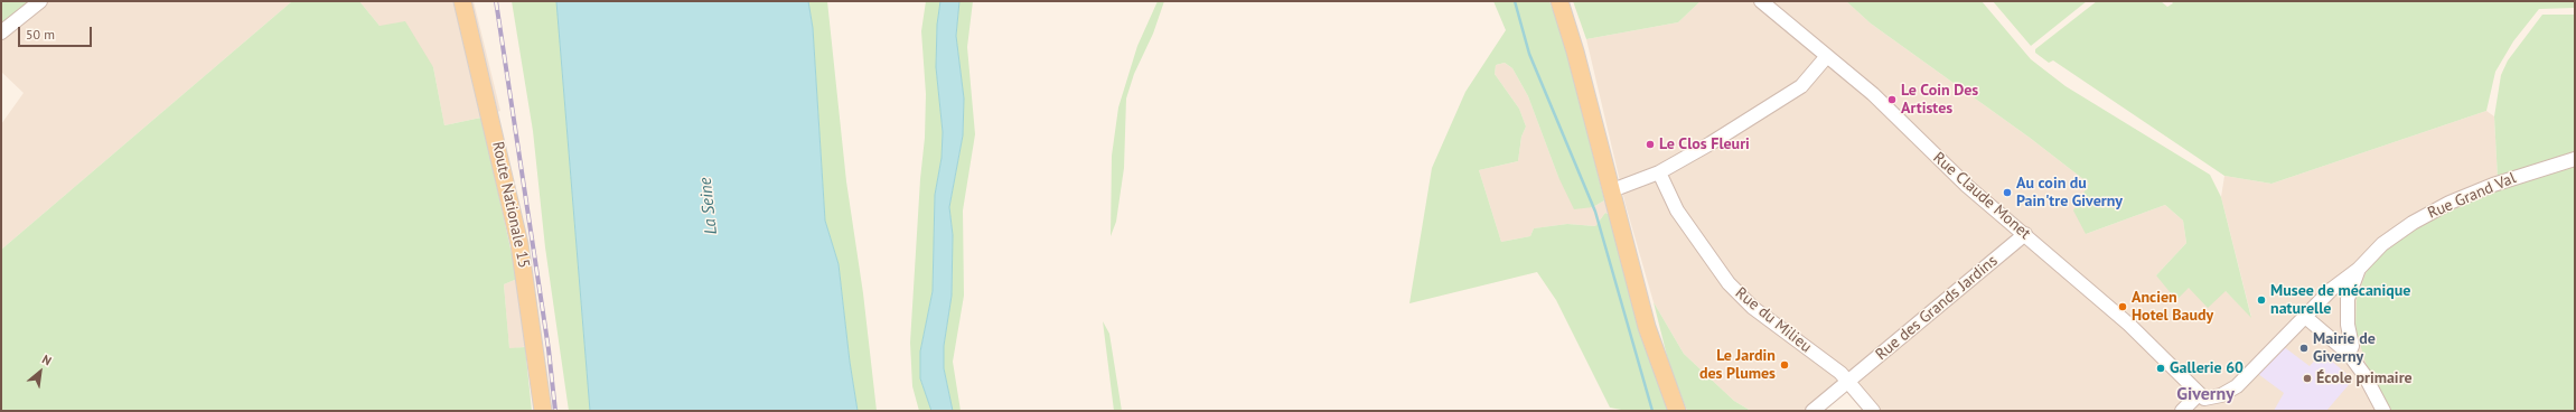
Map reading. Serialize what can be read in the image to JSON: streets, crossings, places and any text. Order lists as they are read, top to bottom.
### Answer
{
  "streets": {
    "main road": ["Route Nationale 15"],
    "street": [
      "Rue Claude Monet",
      "Rue Grand Val",
      "Rue des Grands Jardins",
      "Rue du Milieu"
    ]
  },
  "crossings": [
    ["Rue Claude Monet", "Rue Grand Val"],
    ["Rue Claude Monet", "Rue des Grands Jardins"],
    ["Rue des Grands Jardins", "Rue du Milieu"]
  ],
  "districts": ["Giverny"],
  "water": ["La Seine"],
  "places": [
    "Le Coin Des Artistes",
    "Le Clos Fleuri",
    "Au coin du Pain'tre Giverny",
    "Musee de mécanique naturelle",
    "Ancien Hotel Baudy",
    "Mairie de Giverny",
    "Le Jardin des Plumes",
    "Gallerie 60",
    "École primaire"
  ],
  "scale_bar": "50 m",
  "north": "top right"
}
